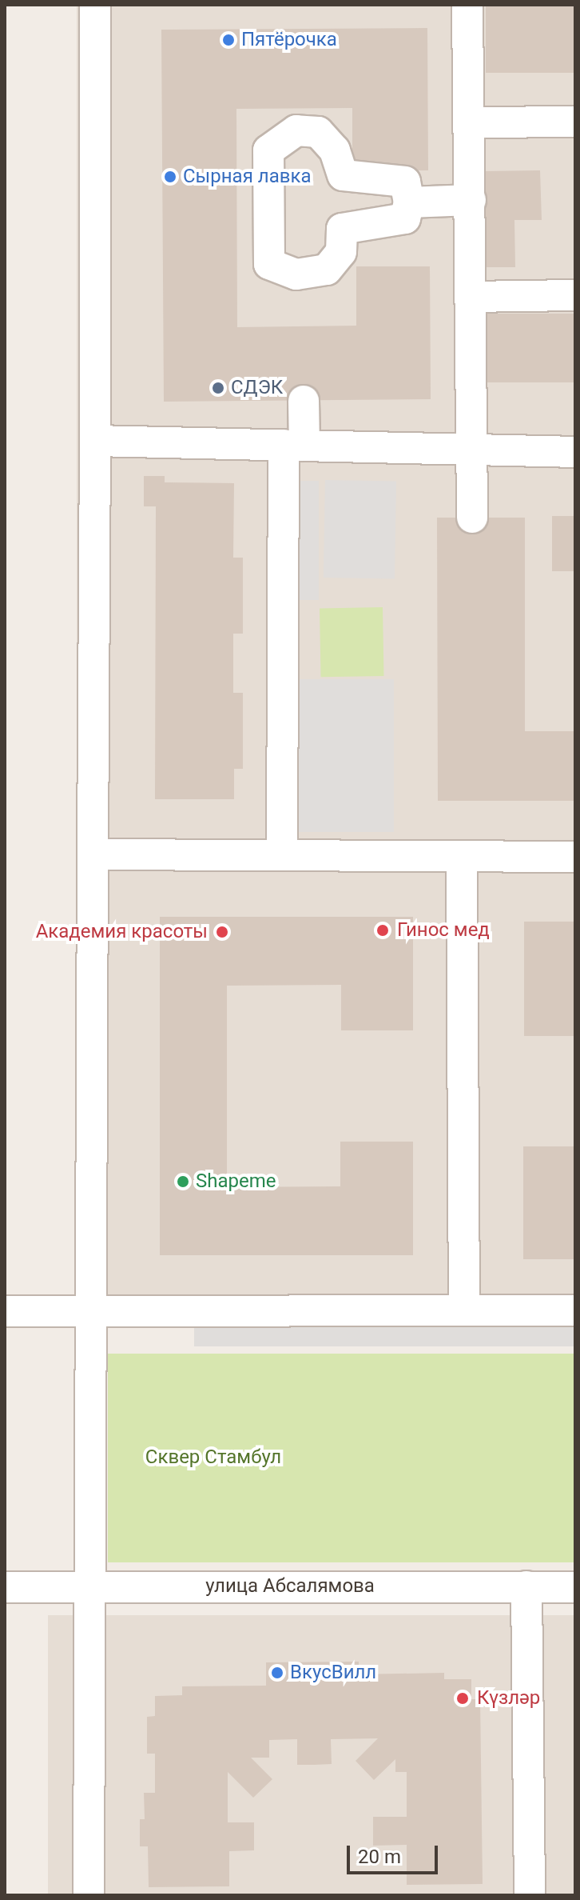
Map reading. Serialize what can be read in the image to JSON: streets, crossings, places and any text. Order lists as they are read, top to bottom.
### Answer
{
  "streets": {
    "street": ["улица Абсалямова"]
  },
  "parks": ["Сквер Стамбул"],
  "places": [
    "Пятёрочка",
    "Сырная лавка",
    "СДЭК",
    "Гинос мед",
    "Академия красоты",
    "Shapeme",
    "ВкусВилл",
    "Күзләр"
  ],
  "scale_bar": "20 m"
}
